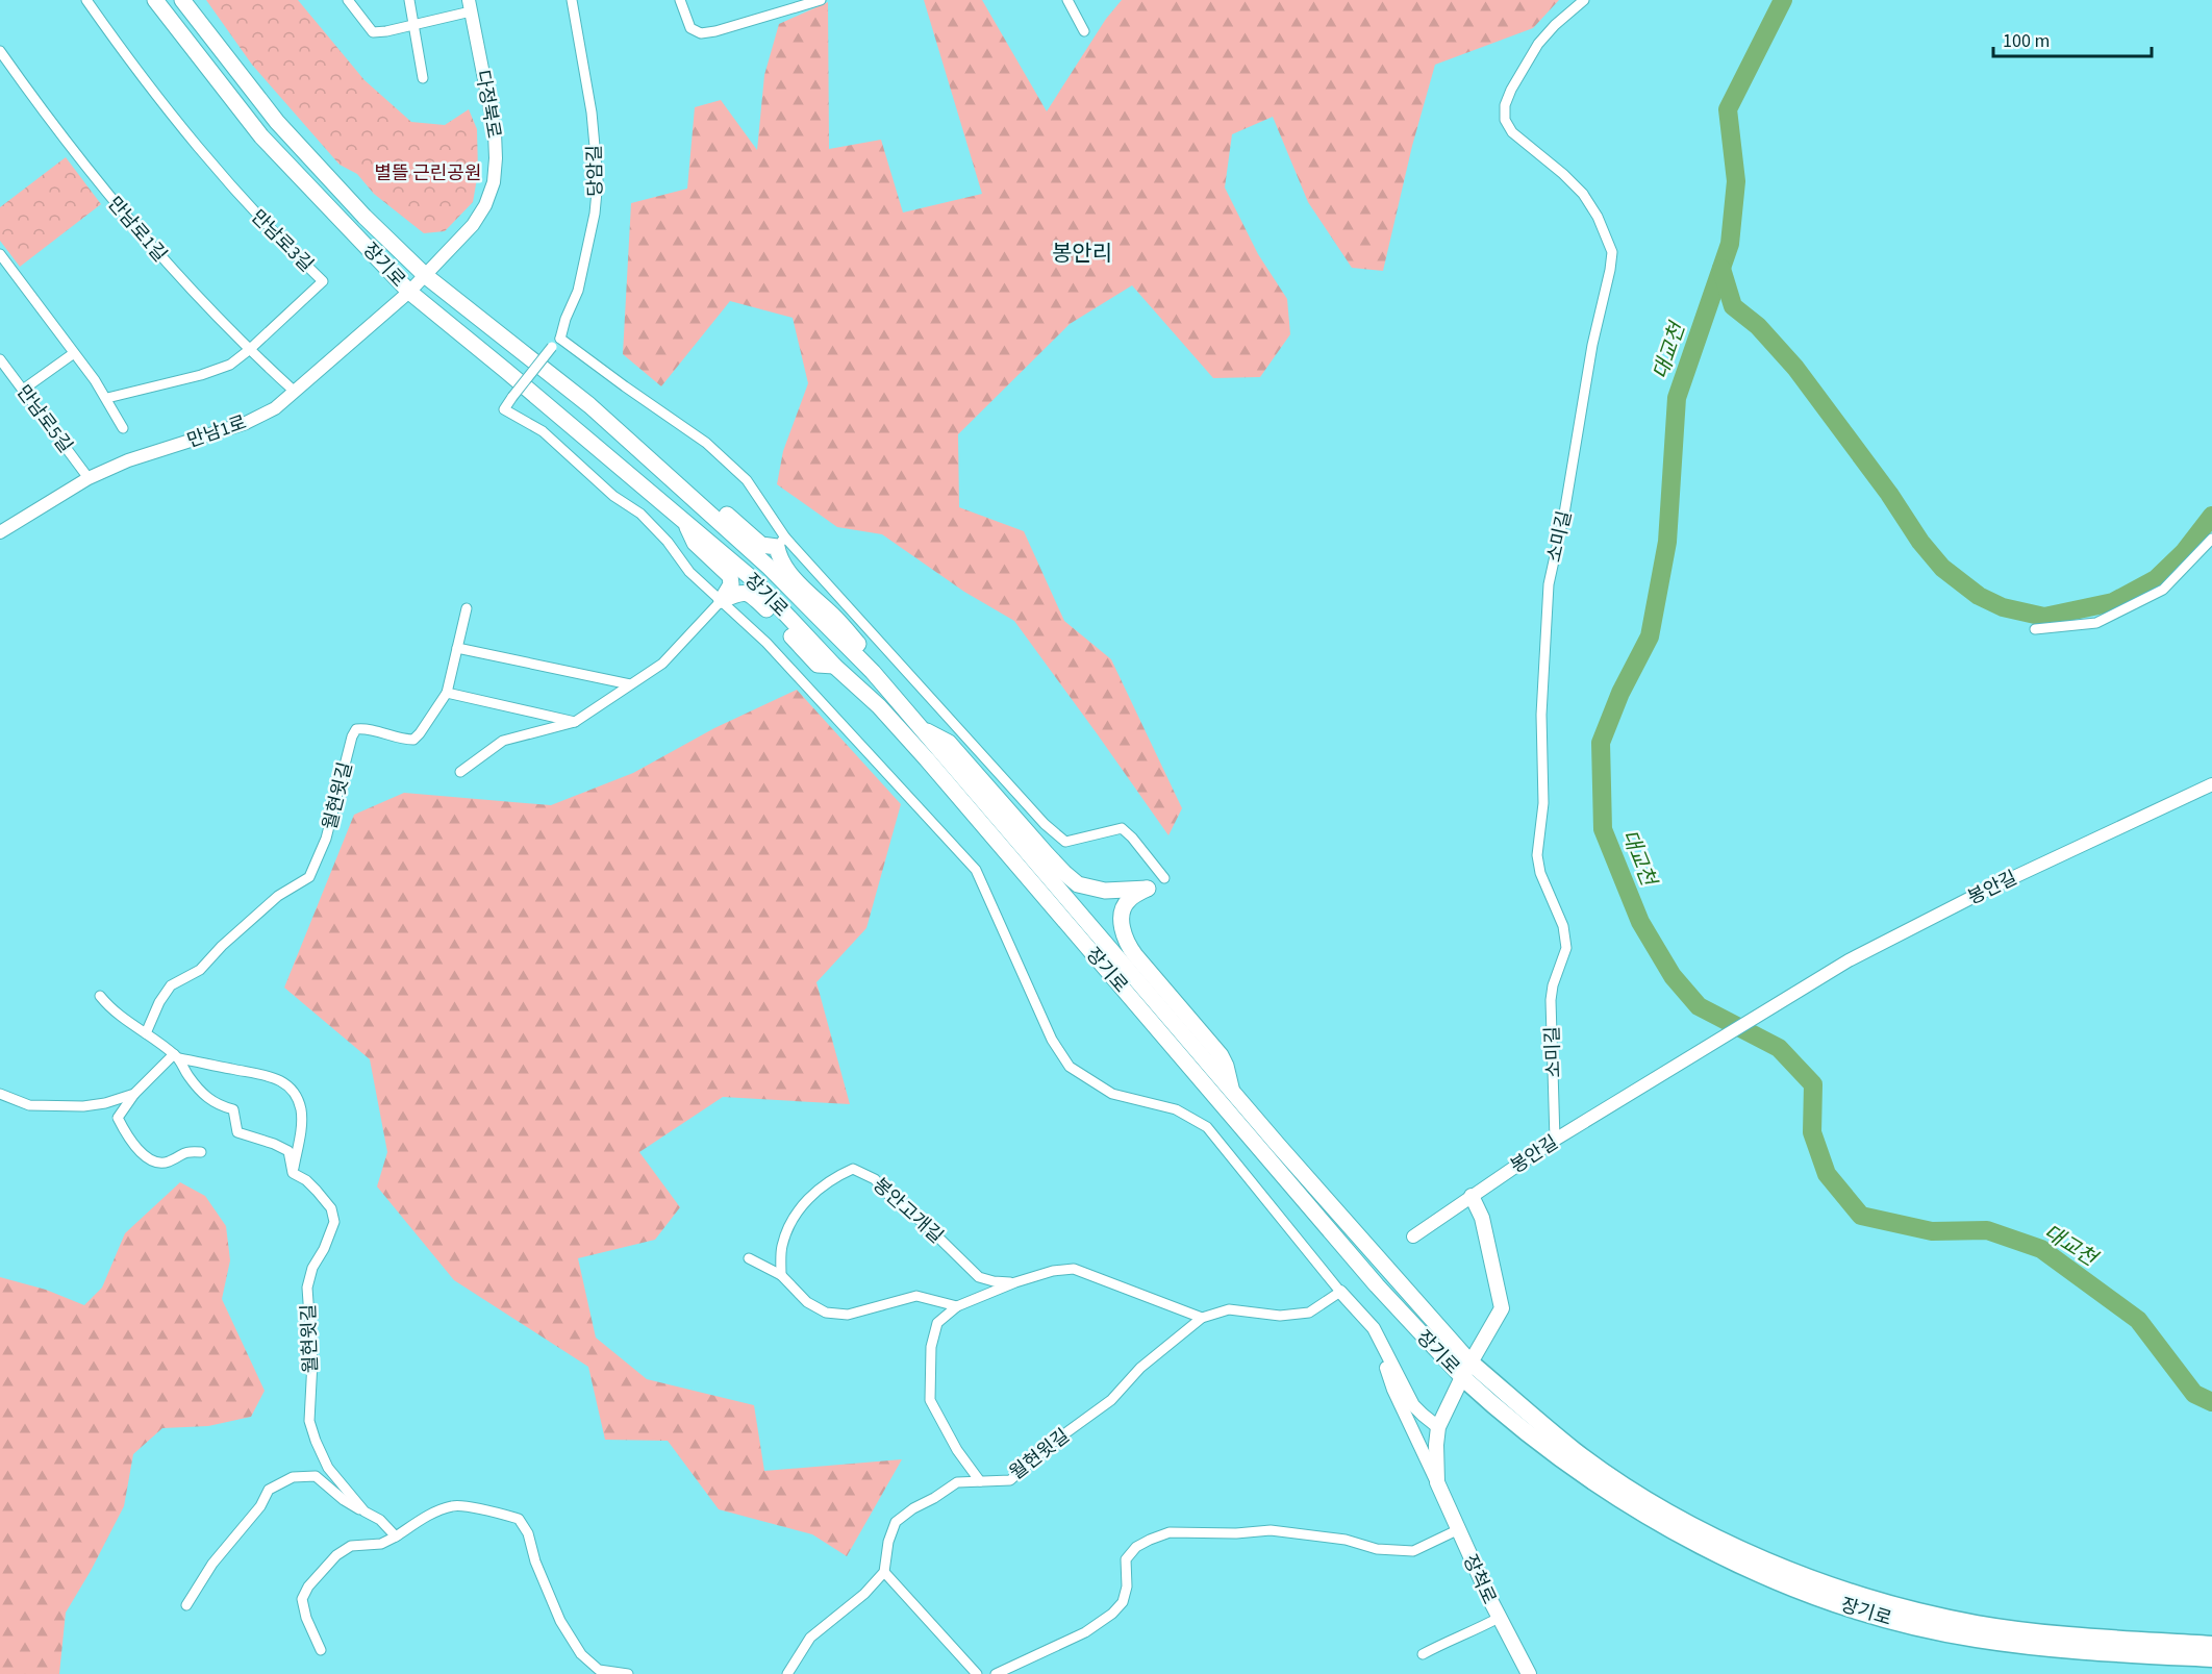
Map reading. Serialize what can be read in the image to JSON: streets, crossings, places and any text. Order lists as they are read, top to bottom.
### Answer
{
  "streets": {
    "highway": ["장기로"],
    "main road": ["장척로"],
    "street": [
      "다정북로",
      "당암길",
      "만남로1길",
      "만남로3길",
      "만남로5길",
      "만남1로",
      "소미길",
      "월현윗길",
      "봉안길",
      "봉안고개길"
    ]
  },
  "crossings": [
    ["다정북로", "장기로"],
    ["다정북로", "만남1로"],
    ["만남로1길", "만남로3길"],
    ["만남로1길", "만남1로"],
    ["장기로", "만남1로"],
    ["만남로5길", "만남1로"],
    ["소미길", "봉안길"],
    ["월현윗길", "봉안고개길"]
  ],
  "districts": ["봉안리"],
  "water": ["대교천"],
  "parks": ["별뜰 근린공원"],
  "scale_bar": "100 m"
}
